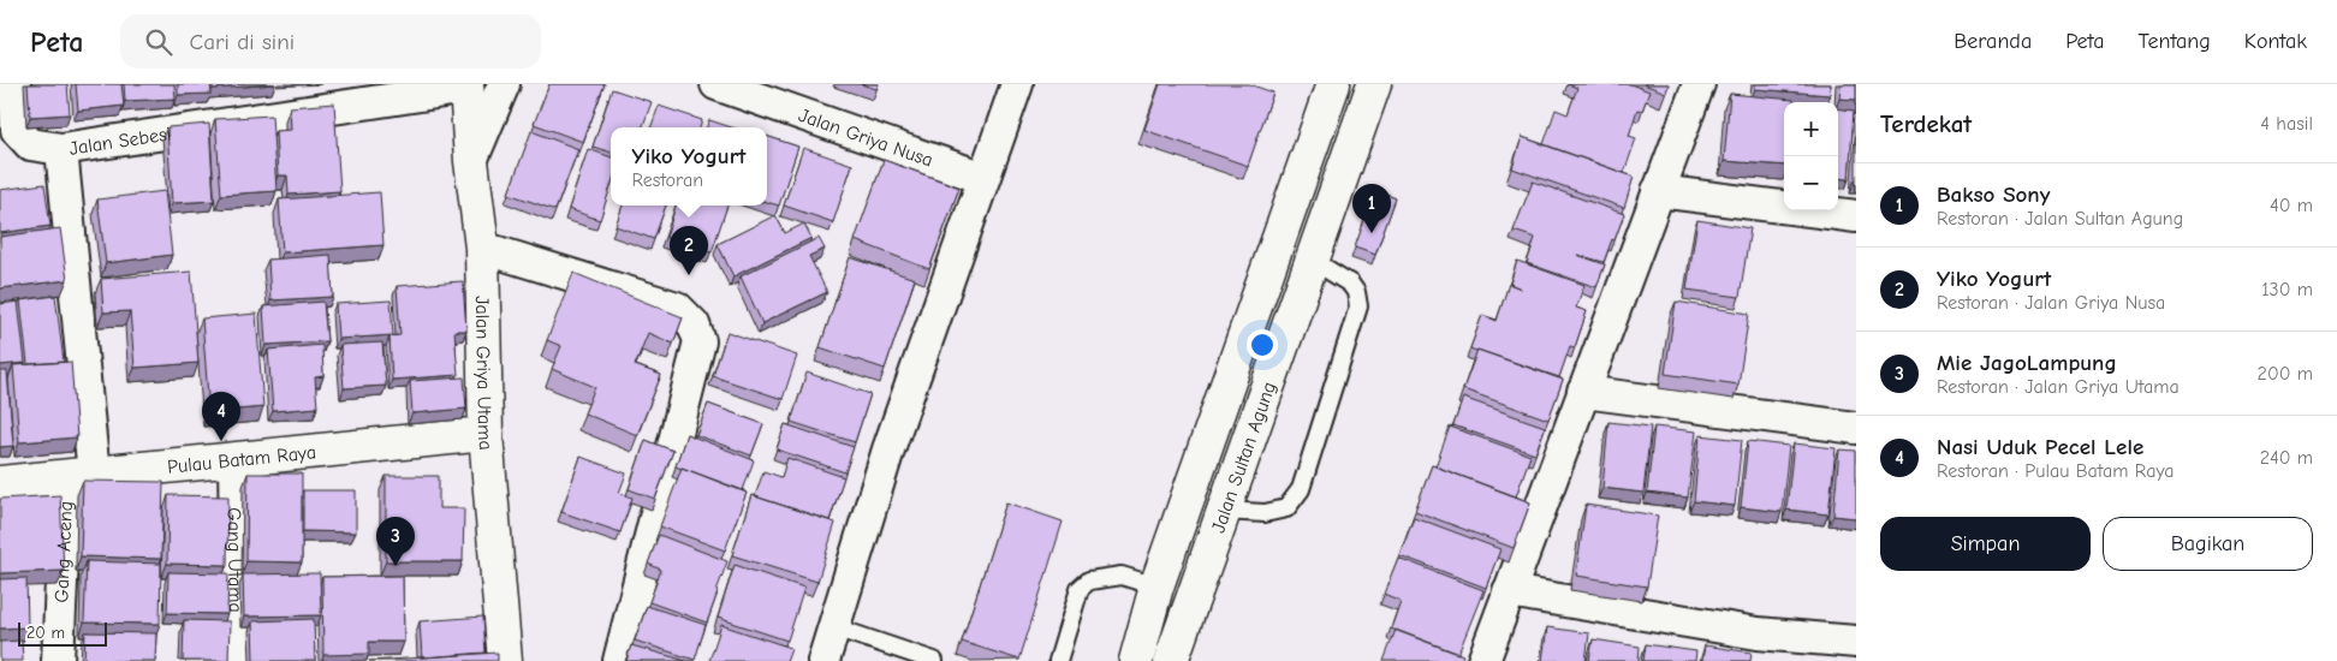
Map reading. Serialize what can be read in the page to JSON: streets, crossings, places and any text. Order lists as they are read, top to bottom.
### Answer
{
  "streets": {
    "main road": ["Jalan Griya Utama", "Jalan Sultan Agung", "Pulau Batam Raya"],
    "street": [
      "Jalan Griya Nusa",
      "Jalan Sebesi",
      "Gang Aceng",
      "Gang Utama"
    ]
  },
  "crossings": [
    ["Jalan Sebesi", "Jalan Griya Utama"],
    ["Jalan Sebesi", "Pulau Batam Raya"],
    ["Jalan Sebesi", "Gang Aceng"],
    ["Jalan Griya Utama", "Pulau Batam Raya"],
    ["Pulau Batam Raya", "Gang Aceng"],
    ["Pulau Batam Raya", "Gang Utama"]
  ],
  "scale_bar": "20 m",
  "page": {
    "header": "Peta",
    "search": "Cari di sini",
    "nav": [
      "Beranda",
      "Peta",
      "Tentang",
      "Kontak"
    ],
    "heading": ["Terdekat", "4 hasil"],
    "map_buttons": ["+", "−"],
    "popup": ["Yiko Yogurt", "Restoran"],
    "list": [
      {
        "mark": "1",
        "name": "Bakso Sony",
        "note": "Restoran · Jalan Sultan Agung",
        "value": "40 m"
      },
      {
        "mark": "2",
        "name": "Yiko Yogurt",
        "note": "Restoran · Jalan Griya Nusa",
        "value": "130 m"
      },
      {
        "mark": "3",
        "name": "Mie JagoLampung",
        "note": "Restoran · Jalan Griya Utama",
        "value": "200 m"
      },
      {
        "mark": "4",
        "name": "Nasi Uduk Pecel Lele",
        "note": "Restoran · Pulau Batam Raya",
        "value": "240 m"
      }
    ],
    "pins": [
      "1",
      "2",
      "4",
      "3"
    ],
    "buttons": ["Simpan", "Bagikan"],
    "scale": "20 m"
  }
}
